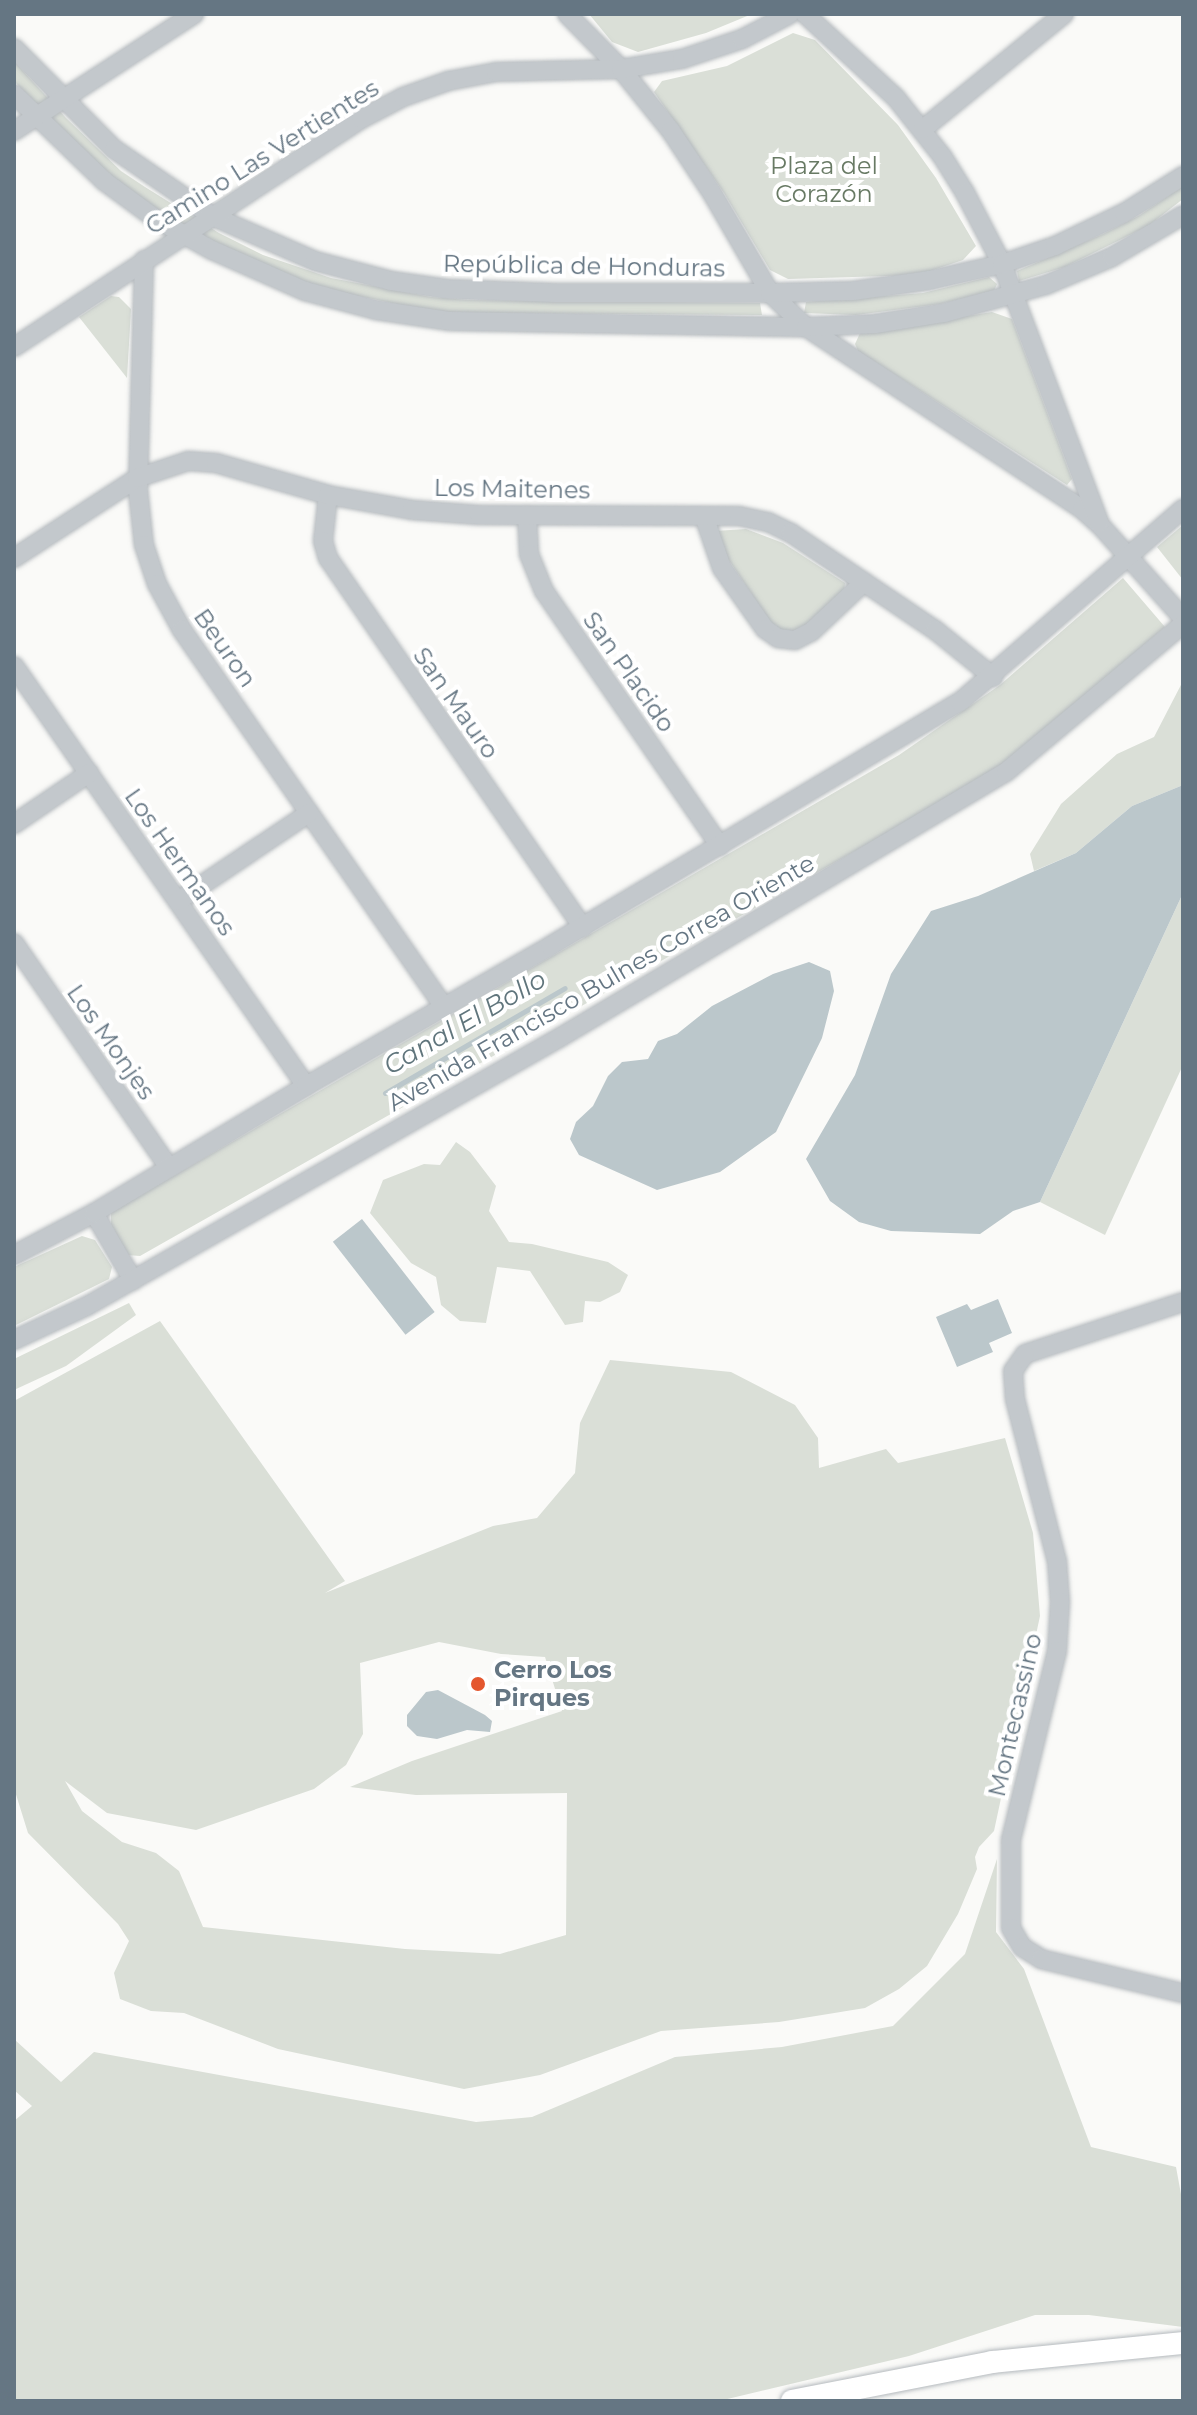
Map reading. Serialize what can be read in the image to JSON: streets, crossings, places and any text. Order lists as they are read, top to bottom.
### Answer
{
  "streets": {
    "street": [
      "Camino Las Vertientes",
      "República de Honduras",
      "Los Maitenes",
      "Beuron",
      "San Placido",
      "San Mauro",
      "Los Hermanos",
      "Avenida Francisco Bulnes Correa Oriente",
      "Los Monjes",
      "Montecassino"
    ]
  },
  "crossings": [
    ["Camino Las Vertientes", "República de Honduras"],
    ["Camino Las Vertientes", "Beuron"],
    ["Los Maitenes", "Beuron"],
    ["Los Maitenes", "San Placido"],
    ["Los Maitenes", "San Mauro"]
  ],
  "water": ["Canal El Bollo"],
  "parks": ["Plaza del Corazón"],
  "places": ["Cerro Los Pirques"]
}
